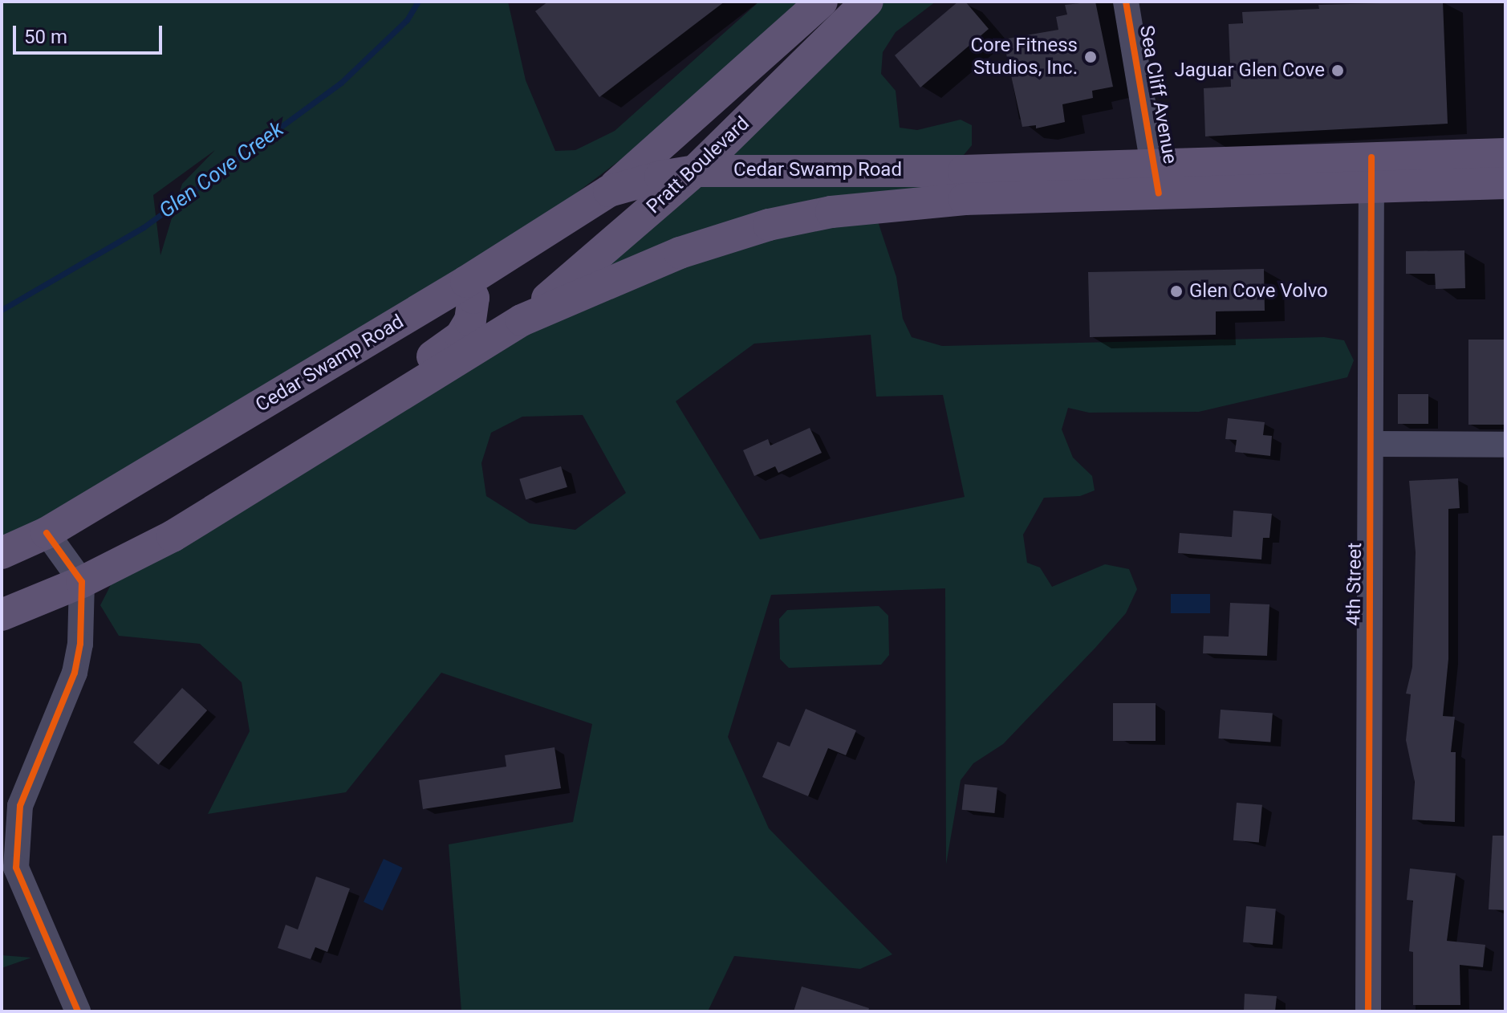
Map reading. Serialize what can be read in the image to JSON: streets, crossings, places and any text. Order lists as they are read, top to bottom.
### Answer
{
  "streets": {
    "main road": ["Pratt Boulevard", "Cedar Swamp Road"],
    "street": ["Sea Cliff Avenue", "4th Street"]
  },
  "crossings": [
    ["Sea Cliff Avenue", "Cedar Swamp Road"],
    ["Pratt Boulevard", "Cedar Swamp Road"],
    ["Cedar Swamp Road", "4th Street"]
  ],
  "water": ["Glen Cove Creek"],
  "places": ["Core Fitness Studios, Inc.", "Jaguar Glen Cove", "Glen Cove Volvo"],
  "scale_bar": "50 m"
}
